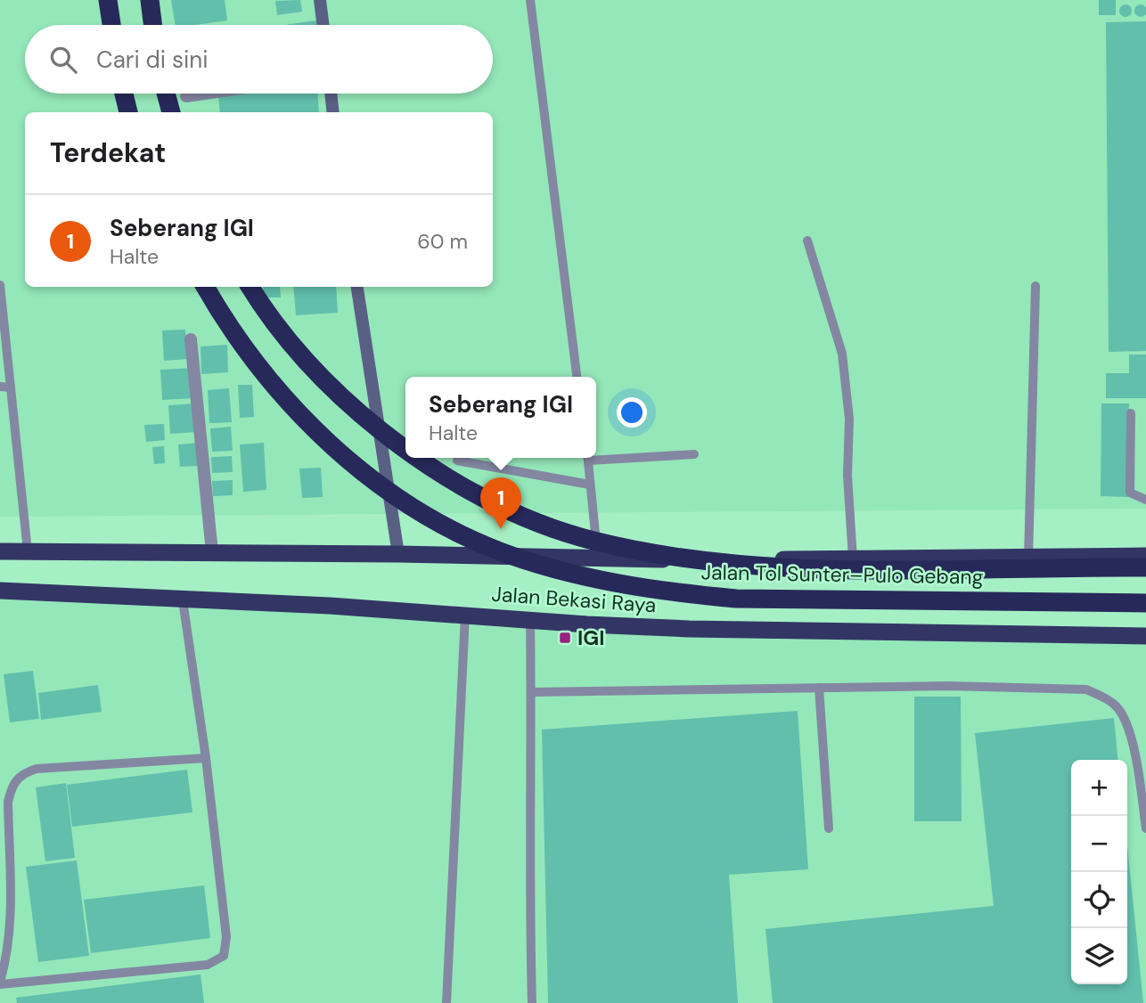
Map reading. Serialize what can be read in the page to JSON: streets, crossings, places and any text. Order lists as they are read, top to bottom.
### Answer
{
  "streets": {
    "highway": ["Jalan Tol Sunter–Pulo Gebang", "Jalan Bekasi Raya"]
  },
  "places": {
    "transit": ["IGI"]
  },
  "page": {
    "search": "Cari di sini",
    "heading": "Terdekat",
    "list": [
      {
        "mark": "1",
        "name": "Seberang IGI",
        "note": "Halte",
        "value": "60 m"
      }
    ],
    "popup": ["Seberang IGI", "Halte"],
    "pins": "1",
    "map_buttons": ["+", "−"]
  }
}
